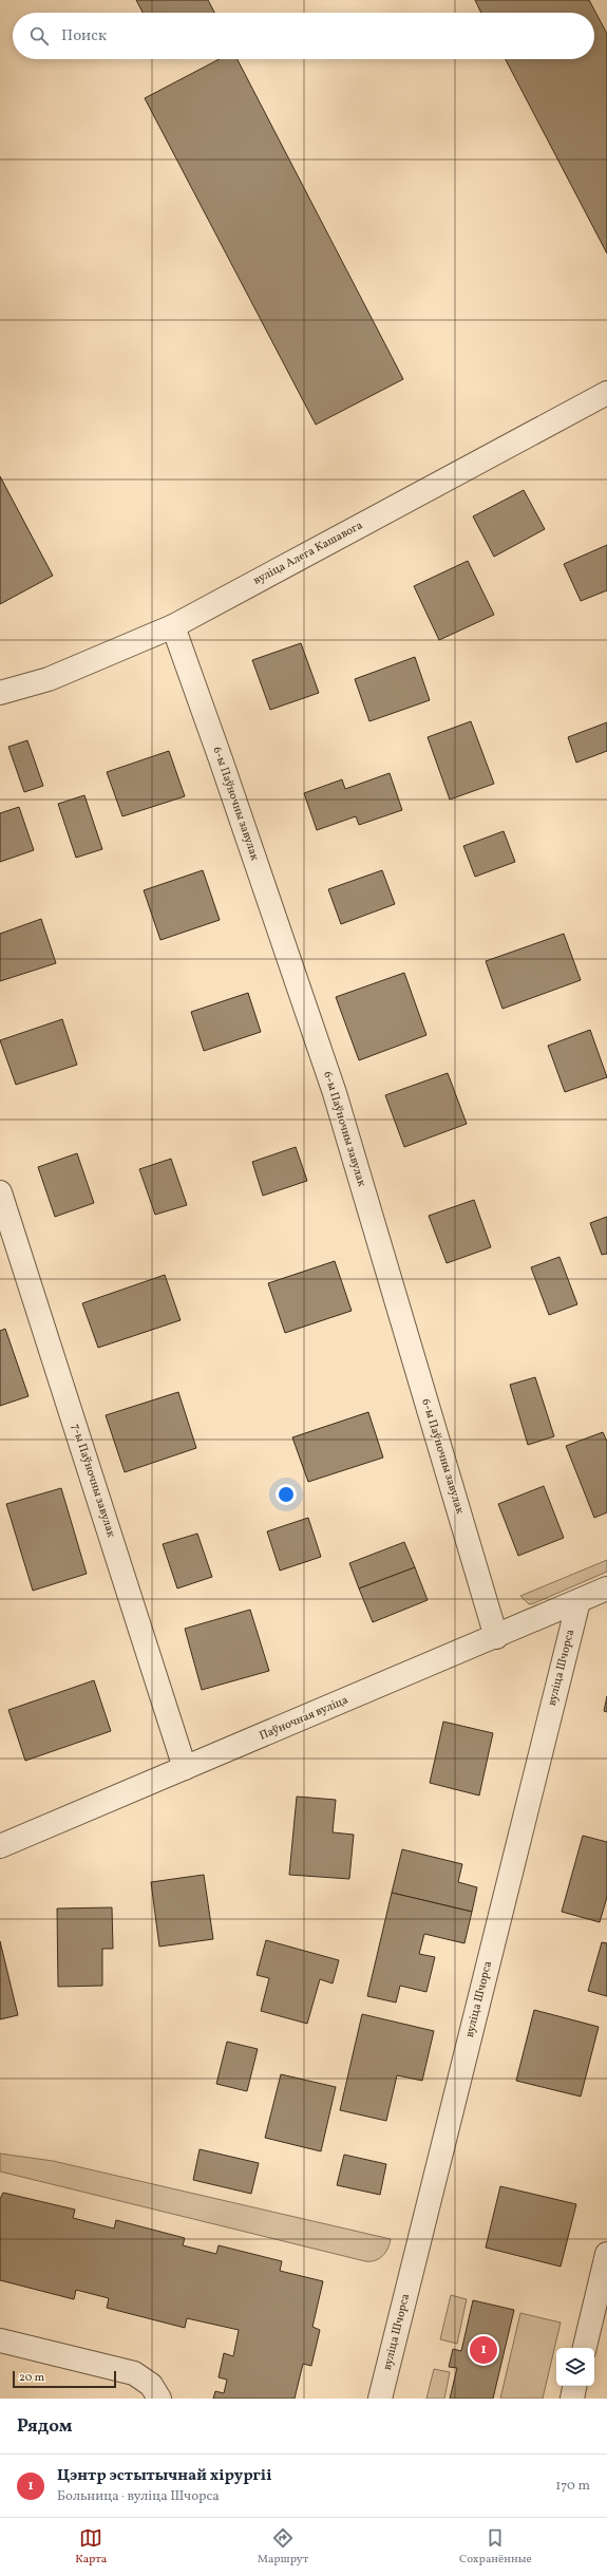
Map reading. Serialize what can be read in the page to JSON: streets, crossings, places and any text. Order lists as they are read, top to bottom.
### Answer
{
  "streets": {
    "street": [
      "вуліца Алега Кашавога",
      "6-ы Паўночны завулак",
      "7-ы Паўночны завулак",
      "вуліца Шчорса",
      "Паўночная вуліца"
    ]
  },
  "crossings": [
    ["вуліца Алега Кашавога", "6-ы Паўночны завулак"],
    ["6-ы Паўночны завулак", "Паўночная вуліца"],
    ["7-ы Паўночны завулак", "Паўночная вуліца"],
    ["вуліца Шчорса", "Паўночная вуліца"]
  ],
  "scale_bar": "20 m",
  "page": {
    "search": "Поиск",
    "pins": "1",
    "scale": "20 m",
    "heading": "Рядом",
    "list": [
      {
        "mark": "1",
        "name": "Цэнтр эстытычнай хірургіі",
        "note": "Больница · вуліца Шчорса",
        "value": "170 m"
      }
    ],
    "nav": ["Карта", "Маршрут", "Сохранённые"]
  }
}
